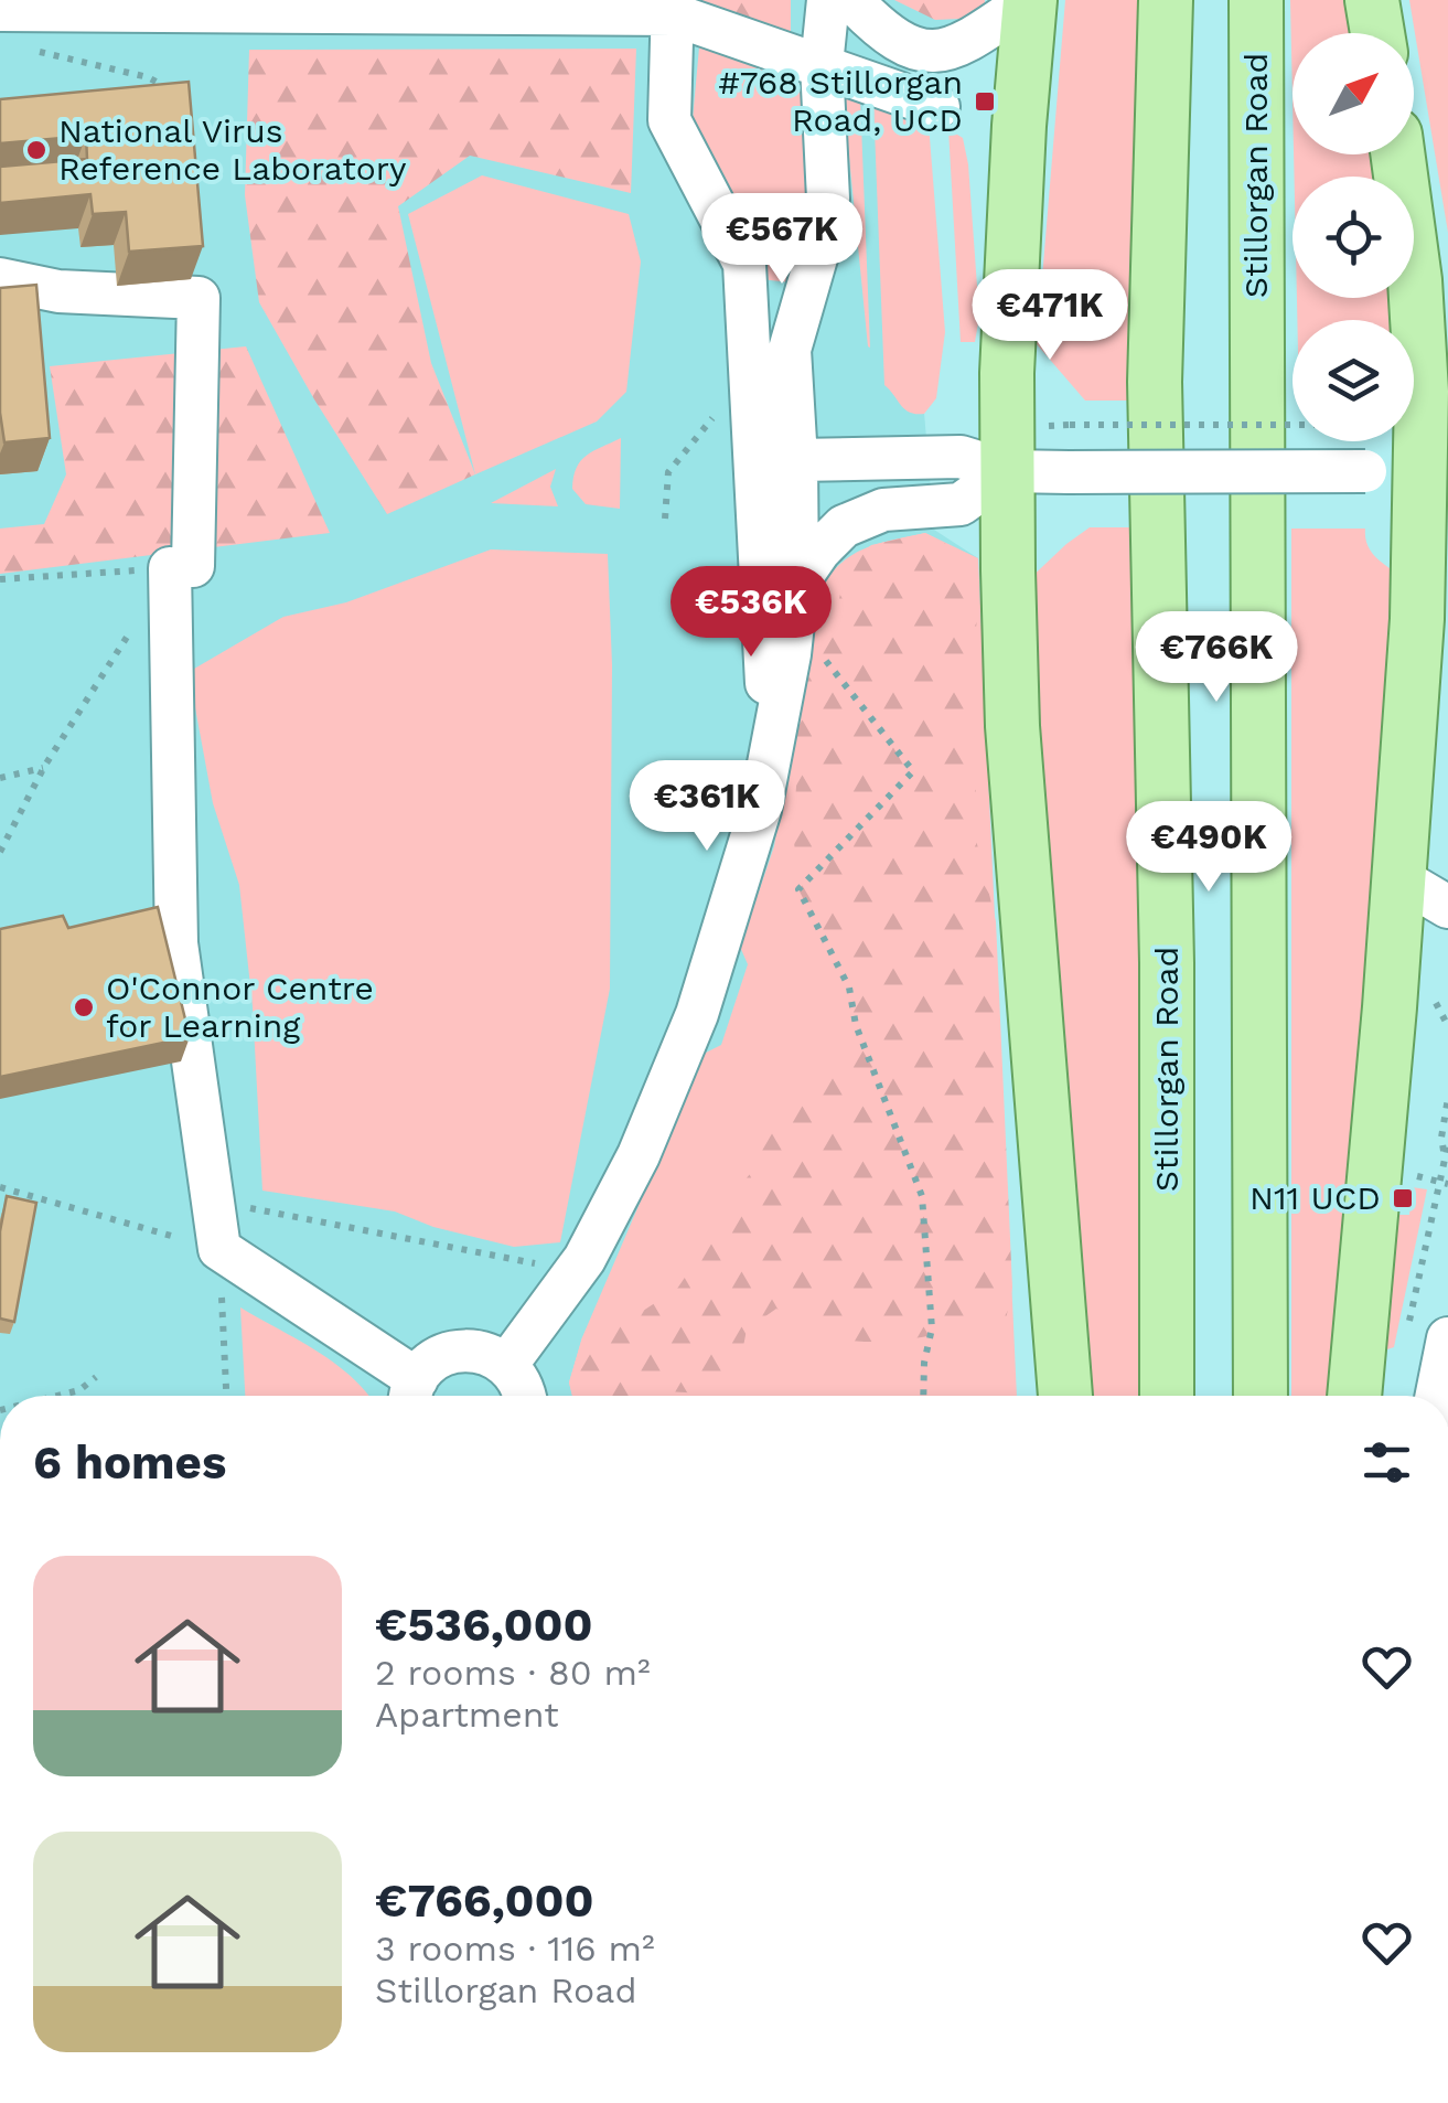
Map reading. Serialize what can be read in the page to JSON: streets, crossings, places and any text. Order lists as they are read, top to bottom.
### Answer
{
  "streets": {
    "main road": ["Stillorgan Road"]
  },
  "places": {
    "transit": ["#768 Stillorgan Road, UCD", "N11 UCD"],
    "other": ["National Virus Reference Laboratory", "O'Connor Centre for Learning"]
  },
  "north": "top right",
  "page": {
    "price": [
      "€567K",
      "€471K",
      "€536K",
      "€766K",
      "€361K",
      "€490K"
    ],
    "heading": "6 homes",
    "list": [
      {
        "name": "€536,000",
        "note": "2 rooms · 80 m² · Apartment"
      },
      {
        "name": "€766,000",
        "note": "3 rooms · 116 m² · Stillorgan Road"
      }
    ]
  }
}
